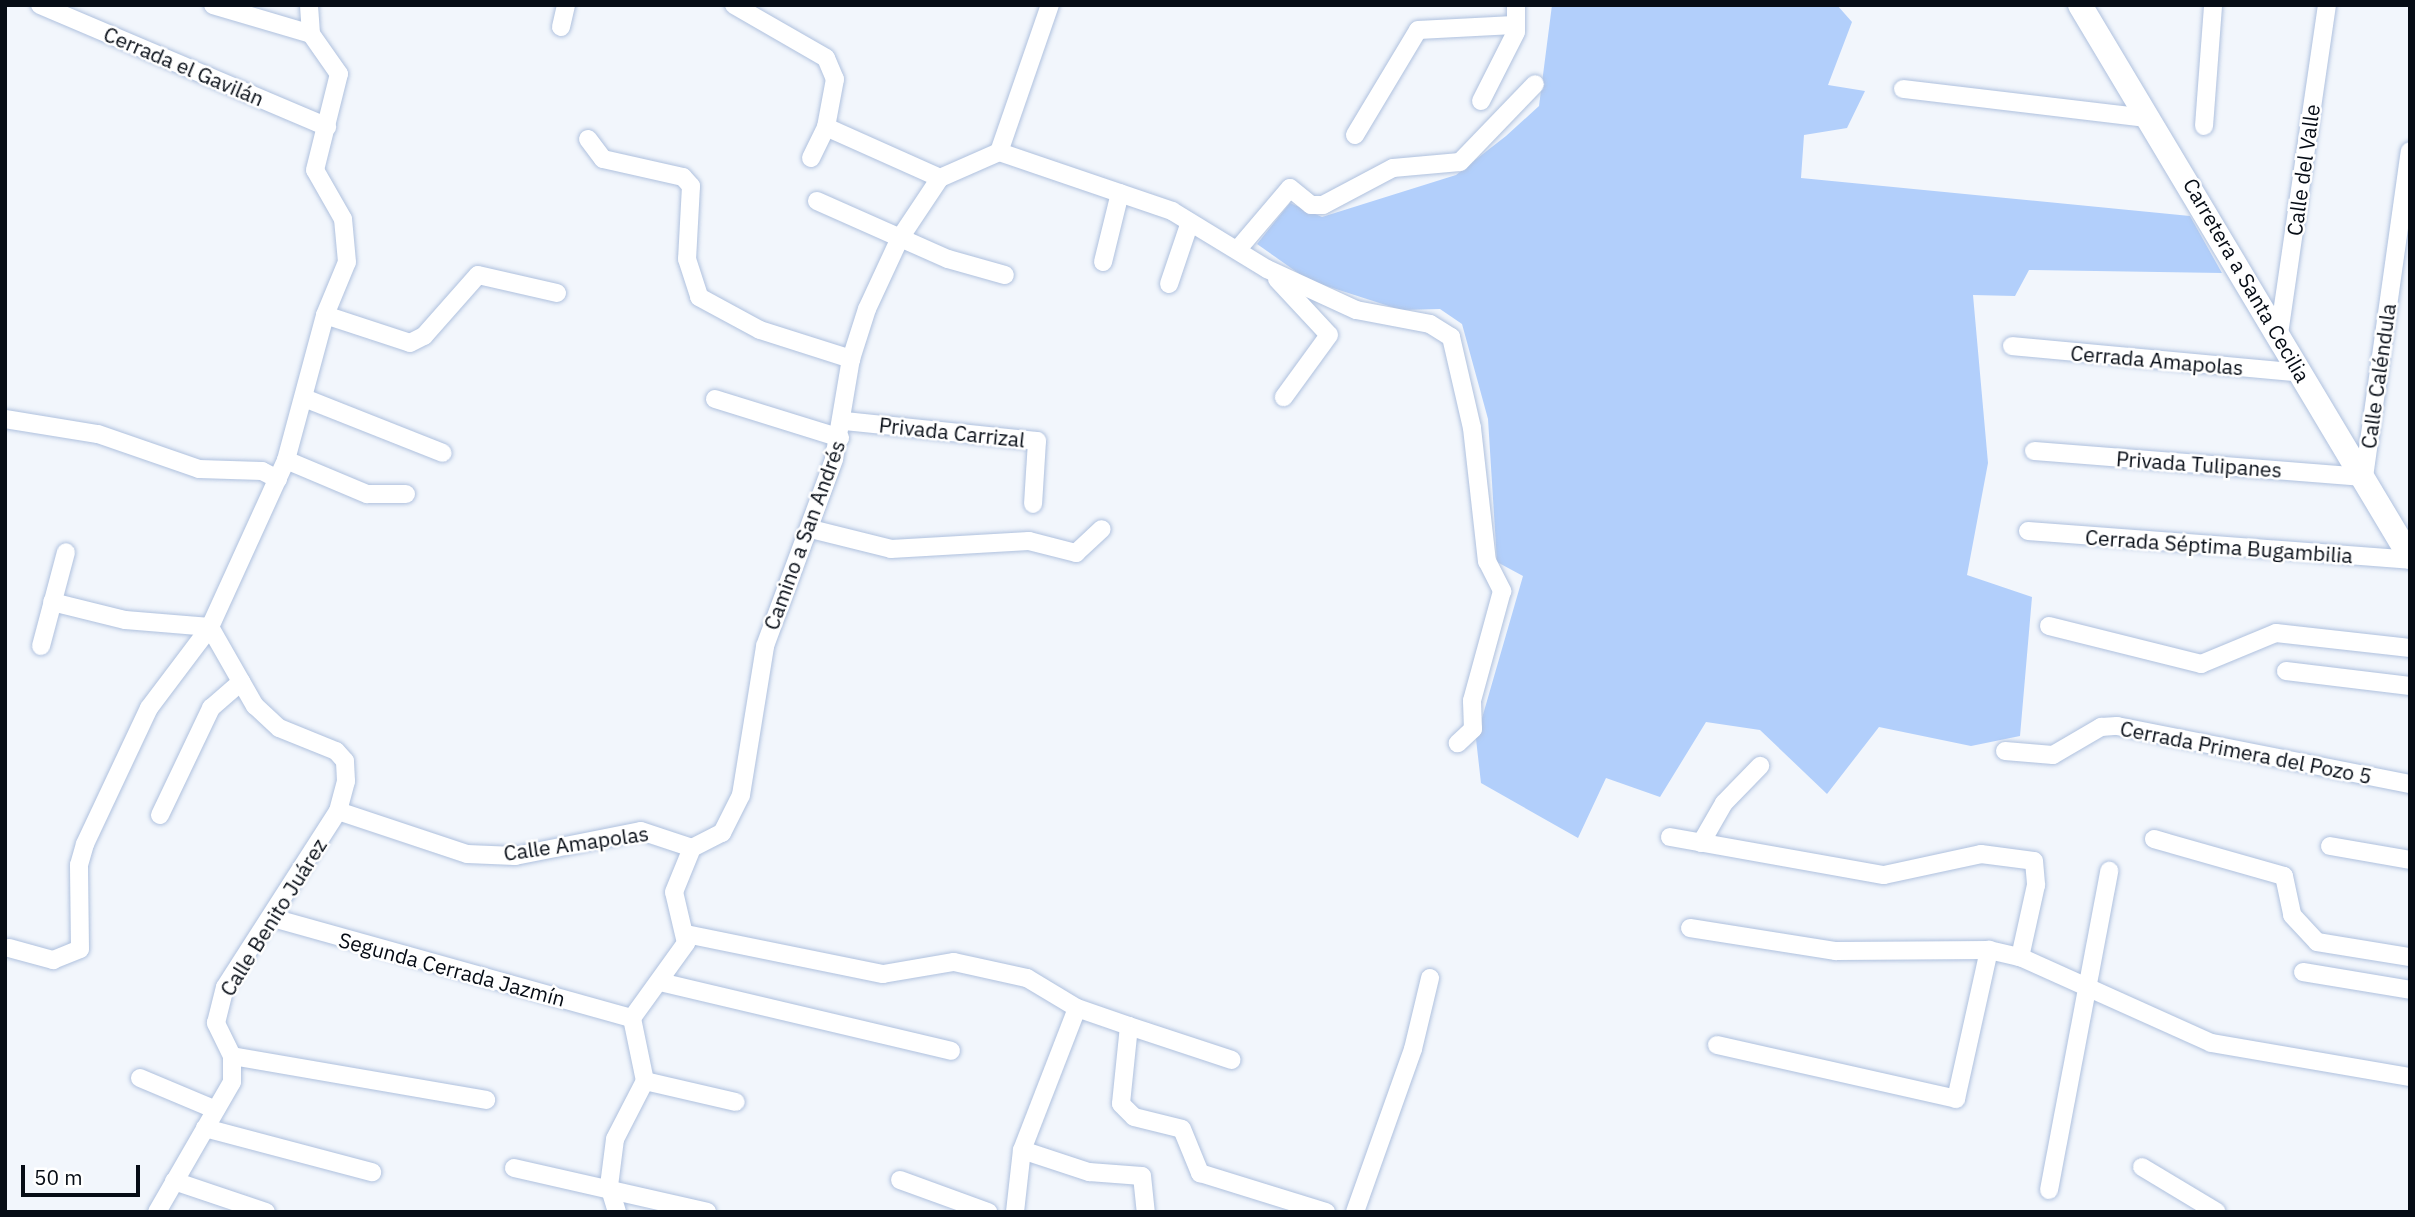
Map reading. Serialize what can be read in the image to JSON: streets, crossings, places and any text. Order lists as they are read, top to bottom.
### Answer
{
  "streets": {
    "main road": ["Carretera a Santa Cecilia"],
    "street": [
      "Cerrada el Gavilán",
      "Calle del Valle",
      "Cerrada Amapolas",
      "Calle Caléndula",
      "Privada Carrizal",
      "Privada Tulipanes",
      "Camino a San Andrés",
      "Cerrada Séptima Bugambilia",
      "Cerrada Primera del Pozo 5",
      "Calle Amapolas",
      "Calle Benito Juárez",
      "Segunda Cerrada Jazmín"
    ]
  },
  "crossings": [
    ["Calle del Valle", "Carretera a Santa Cecilia"],
    ["Carretera a Santa Cecilia", "Cerrada Amapolas"],
    ["Carretera a Santa Cecilia", "Calle Caléndula"],
    ["Carretera a Santa Cecilia", "Privada Tulipanes"],
    ["Carretera a Santa Cecilia", "Cerrada Séptima Bugambilia"],
    ["Calle Caléndula", "Privada Tulipanes"],
    ["Privada Carrizal", "Camino a San Andrés"],
    ["Camino a San Andrés", "Calle Amapolas"],
    ["Calle Amapolas", "Calle Benito Juárez"],
    ["Calle Benito Juárez", "Segunda Cerrada Jazmín"]
  ],
  "scale_bar": "50 m"
}
